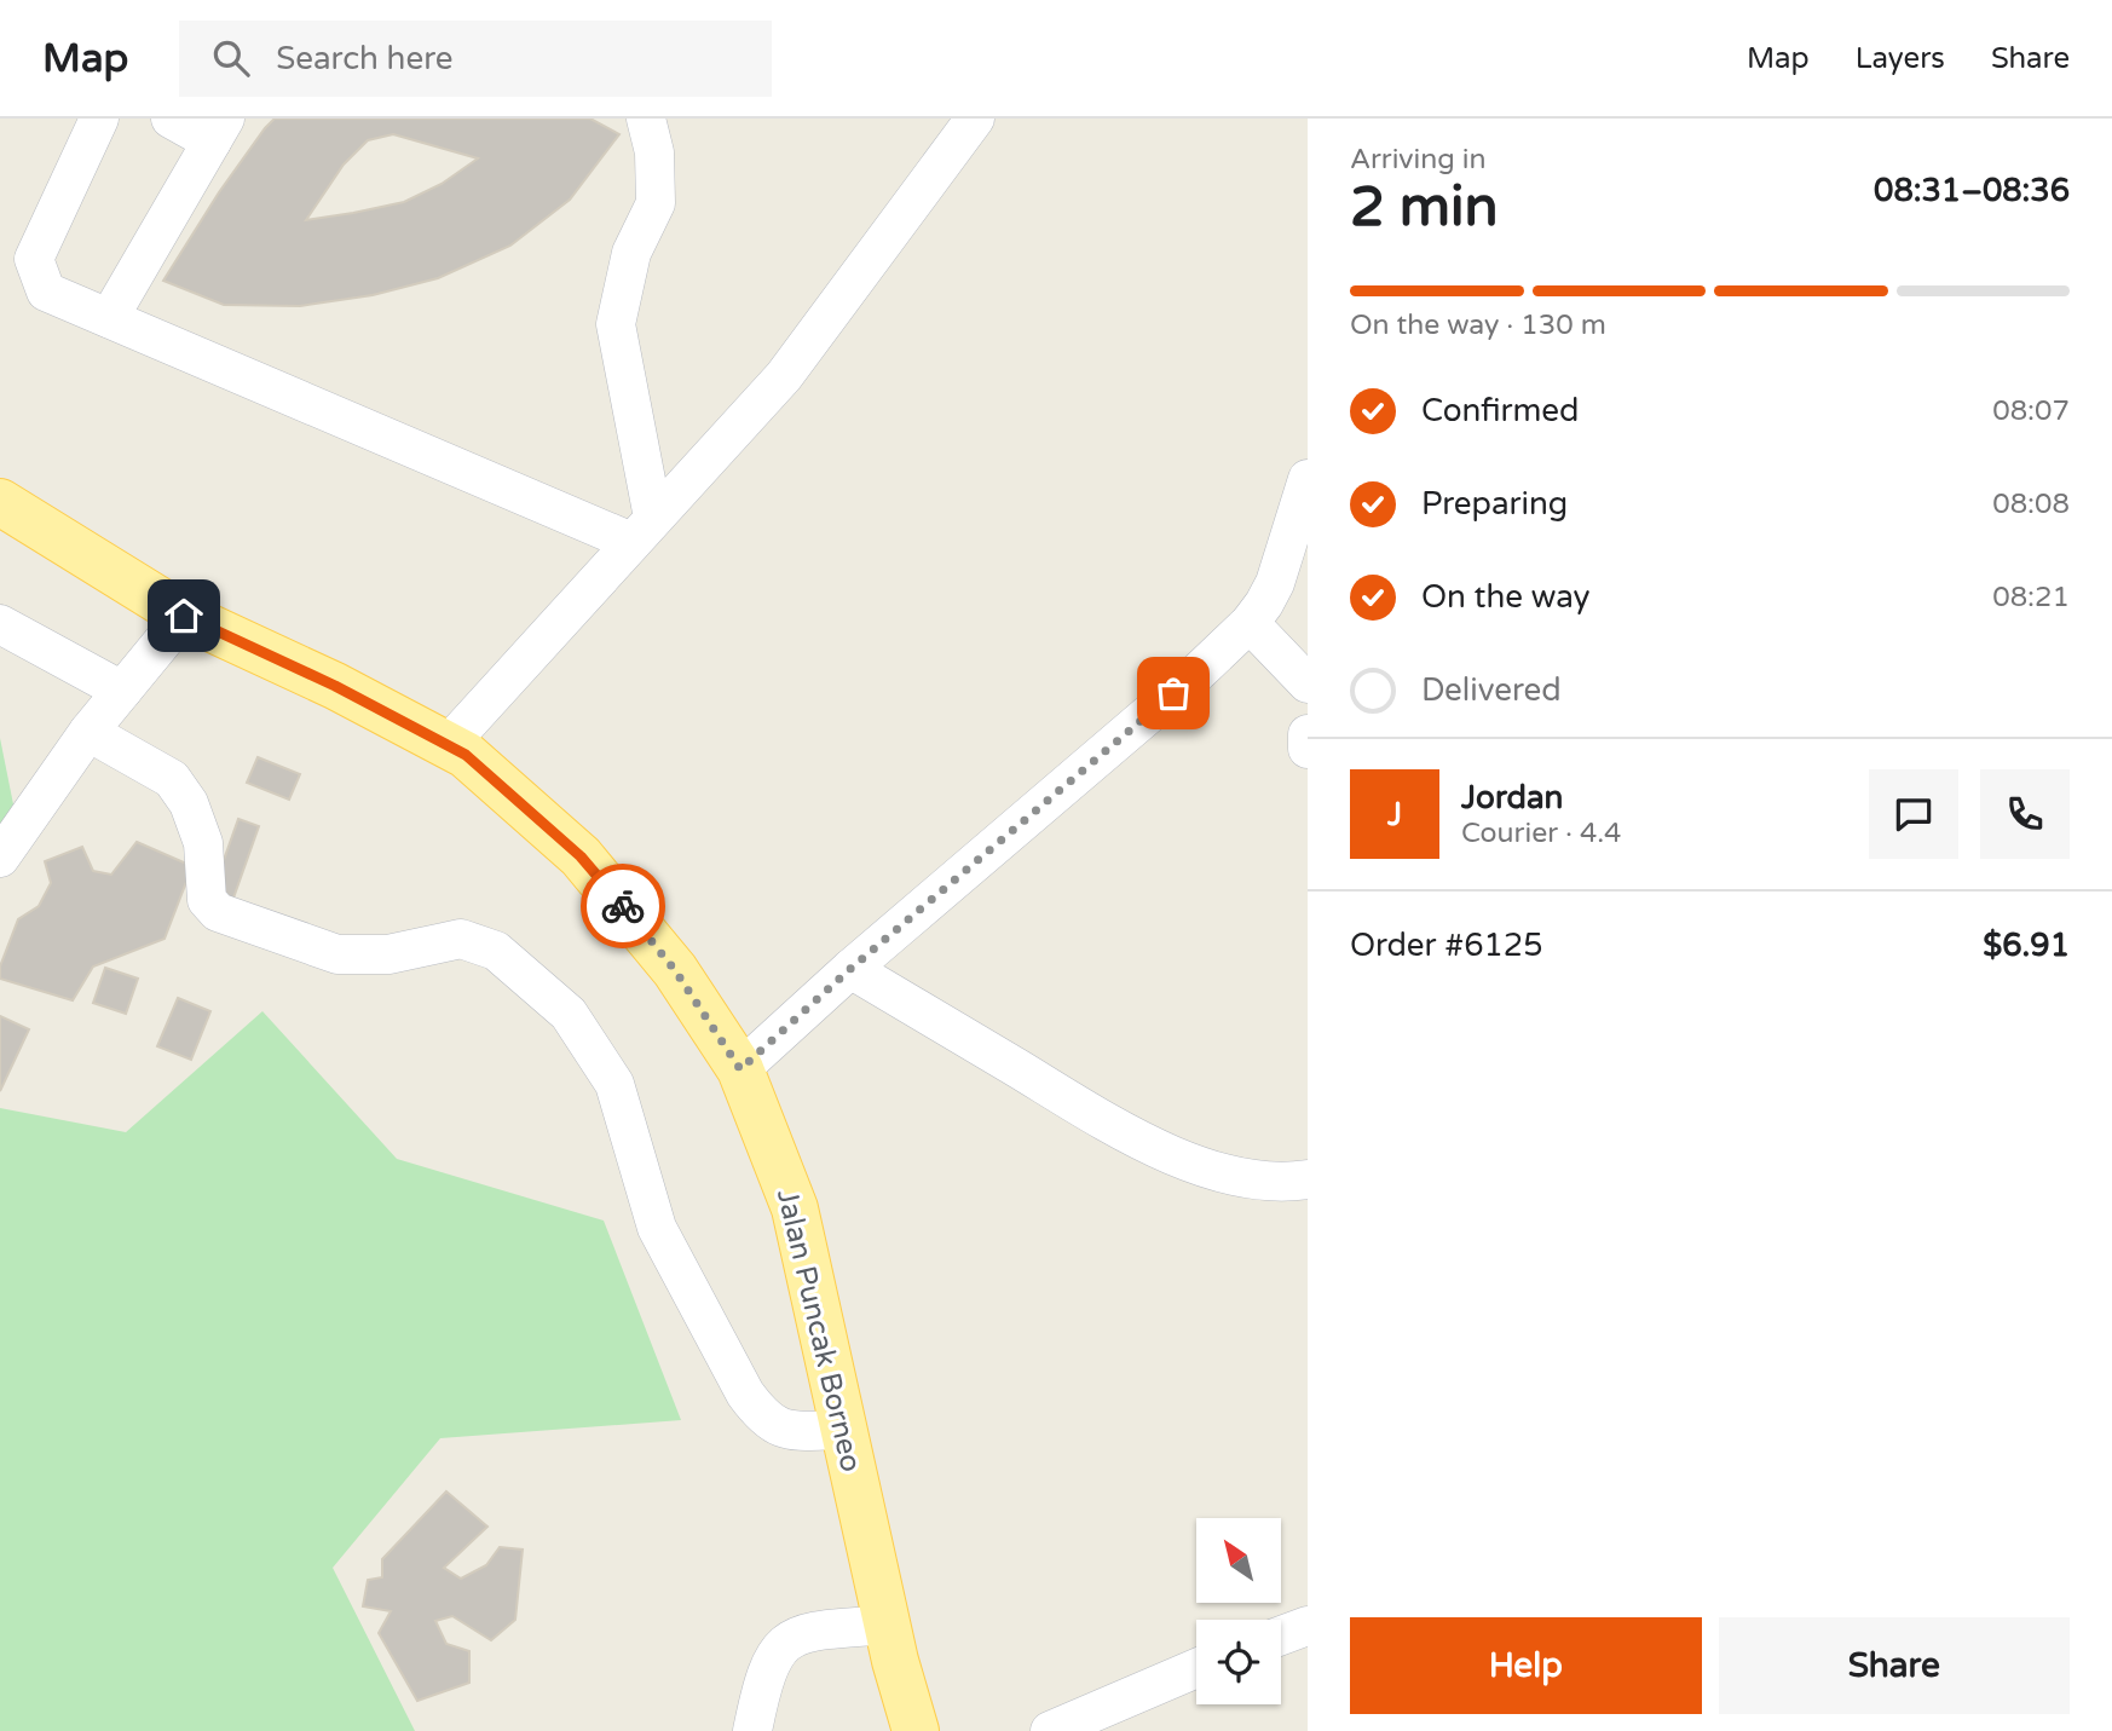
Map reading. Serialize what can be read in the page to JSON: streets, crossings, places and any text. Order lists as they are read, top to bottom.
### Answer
{
  "streets": {
    "main road": ["Jalan Puncak Borneo"]
  },
  "north": "top left",
  "page": {
    "header": "Map",
    "search": "Search here",
    "nav": ["Map", "Layers", "Share"],
    "heading": ["2 min", "Arriving in", "08:31–08:36"],
    "panel": [
      "Jordan",
      "Courier · 4.4",
      "Order #6125",
      "$6.91"
    ],
    "bar": "On the way · 130 m",
    "list": [
      ["Confirmed", "08:07"],
      ["Preparing", "08:08"],
      ["On the way", "08:21"],
      "Delivered"
    ],
    "round": "J",
    "buttons": ["Help", "Share"]
  }
}
